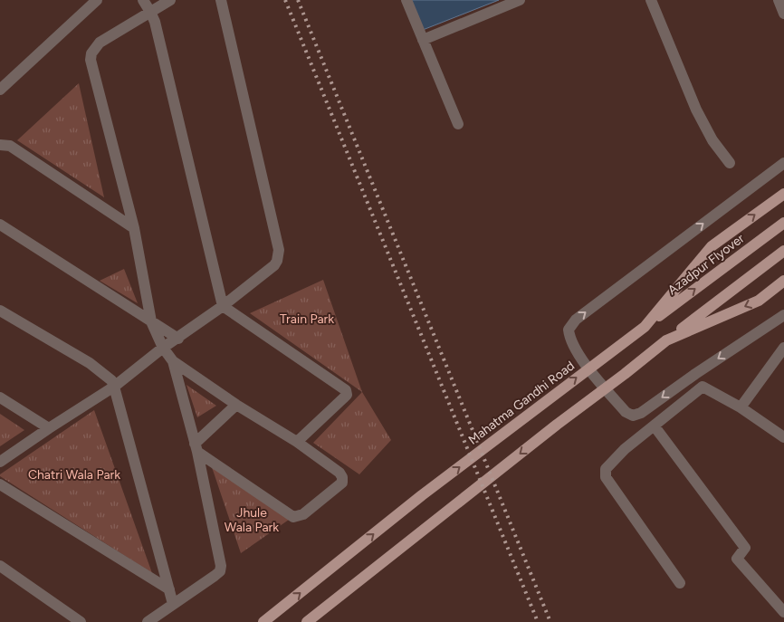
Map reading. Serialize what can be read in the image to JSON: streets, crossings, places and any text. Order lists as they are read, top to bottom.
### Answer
{
  "streets": {
    "main road": ["Azadpur Flyover", "Mahatma Gandhi Road"]
  },
  "crossings": [
    ["Azadpur Flyover", "Mahatma Gandhi Road"]
  ],
  "parks": ["Train Park", "Chatri Wala Park", "Jhule Wala Park"]
}
